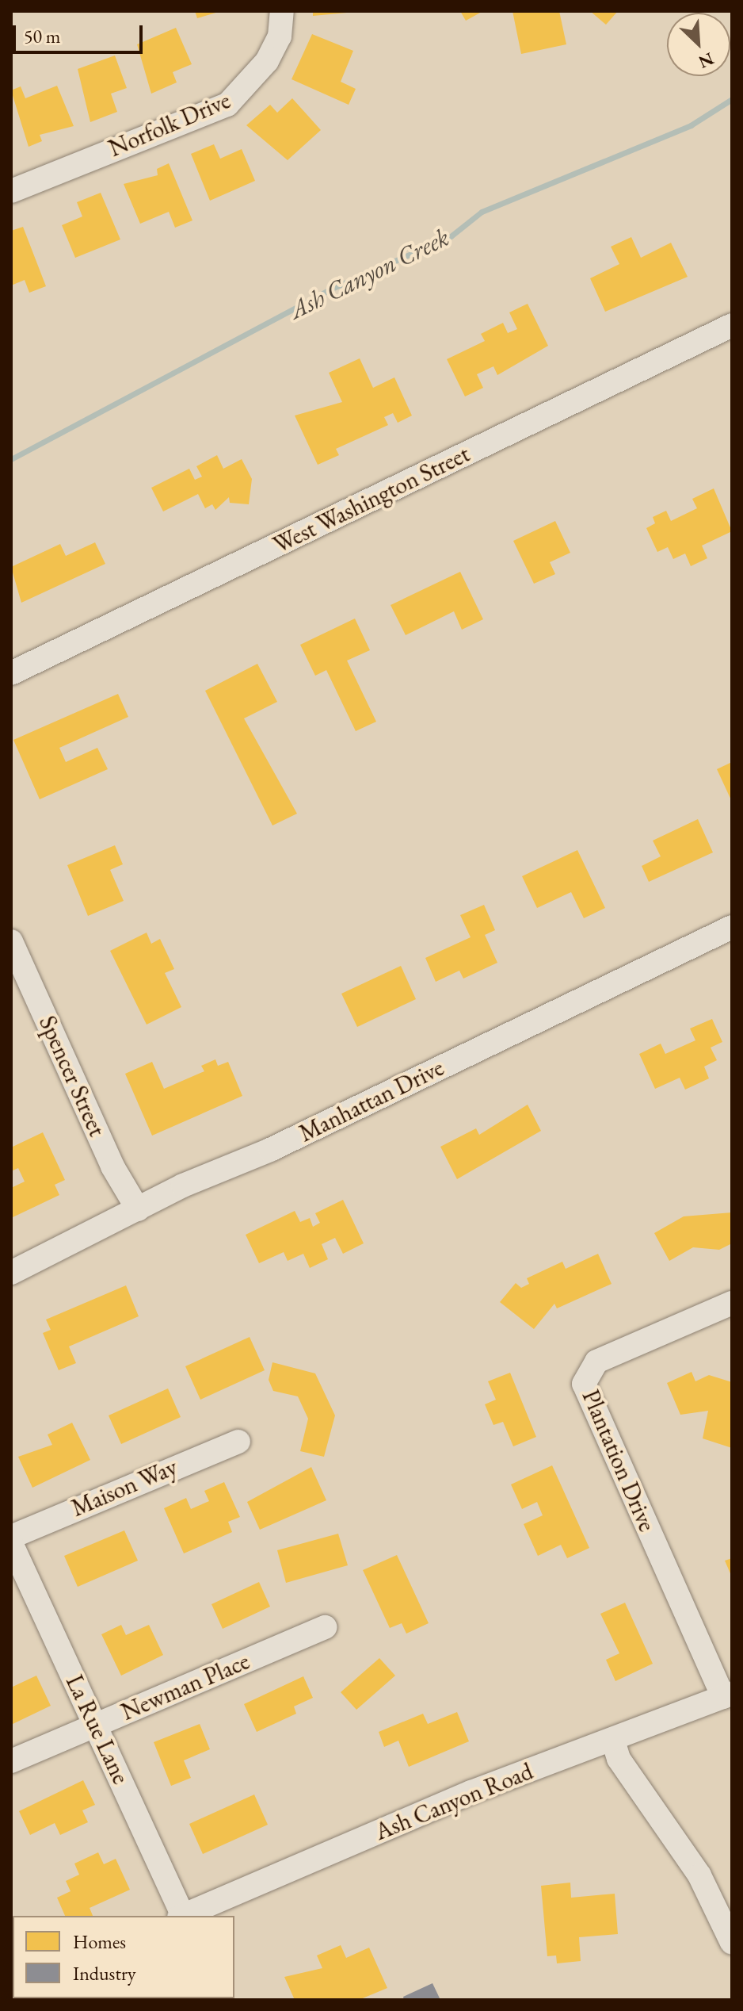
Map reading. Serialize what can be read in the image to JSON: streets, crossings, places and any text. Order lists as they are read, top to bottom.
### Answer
{
  "streets": {
    "street": [
      "Norfolk Drive",
      "West Washington Street",
      "Spencer Street",
      "Manhattan Drive",
      "Plantation Drive",
      "Maison Way",
      "Newman Place",
      "La Rue Lane",
      "Ash Canyon Road"
    ]
  },
  "crossings": [
    ["Spencer Street", "Manhattan Drive"],
    ["Plantation Drive", "Ash Canyon Road"],
    ["Newman Place", "La Rue Lane"]
  ],
  "water": ["Ash Canyon Creek"],
  "legend": ["Homes", "Industry"],
  "scale_bar": "50 m",
  "north": "bottom right"
}
